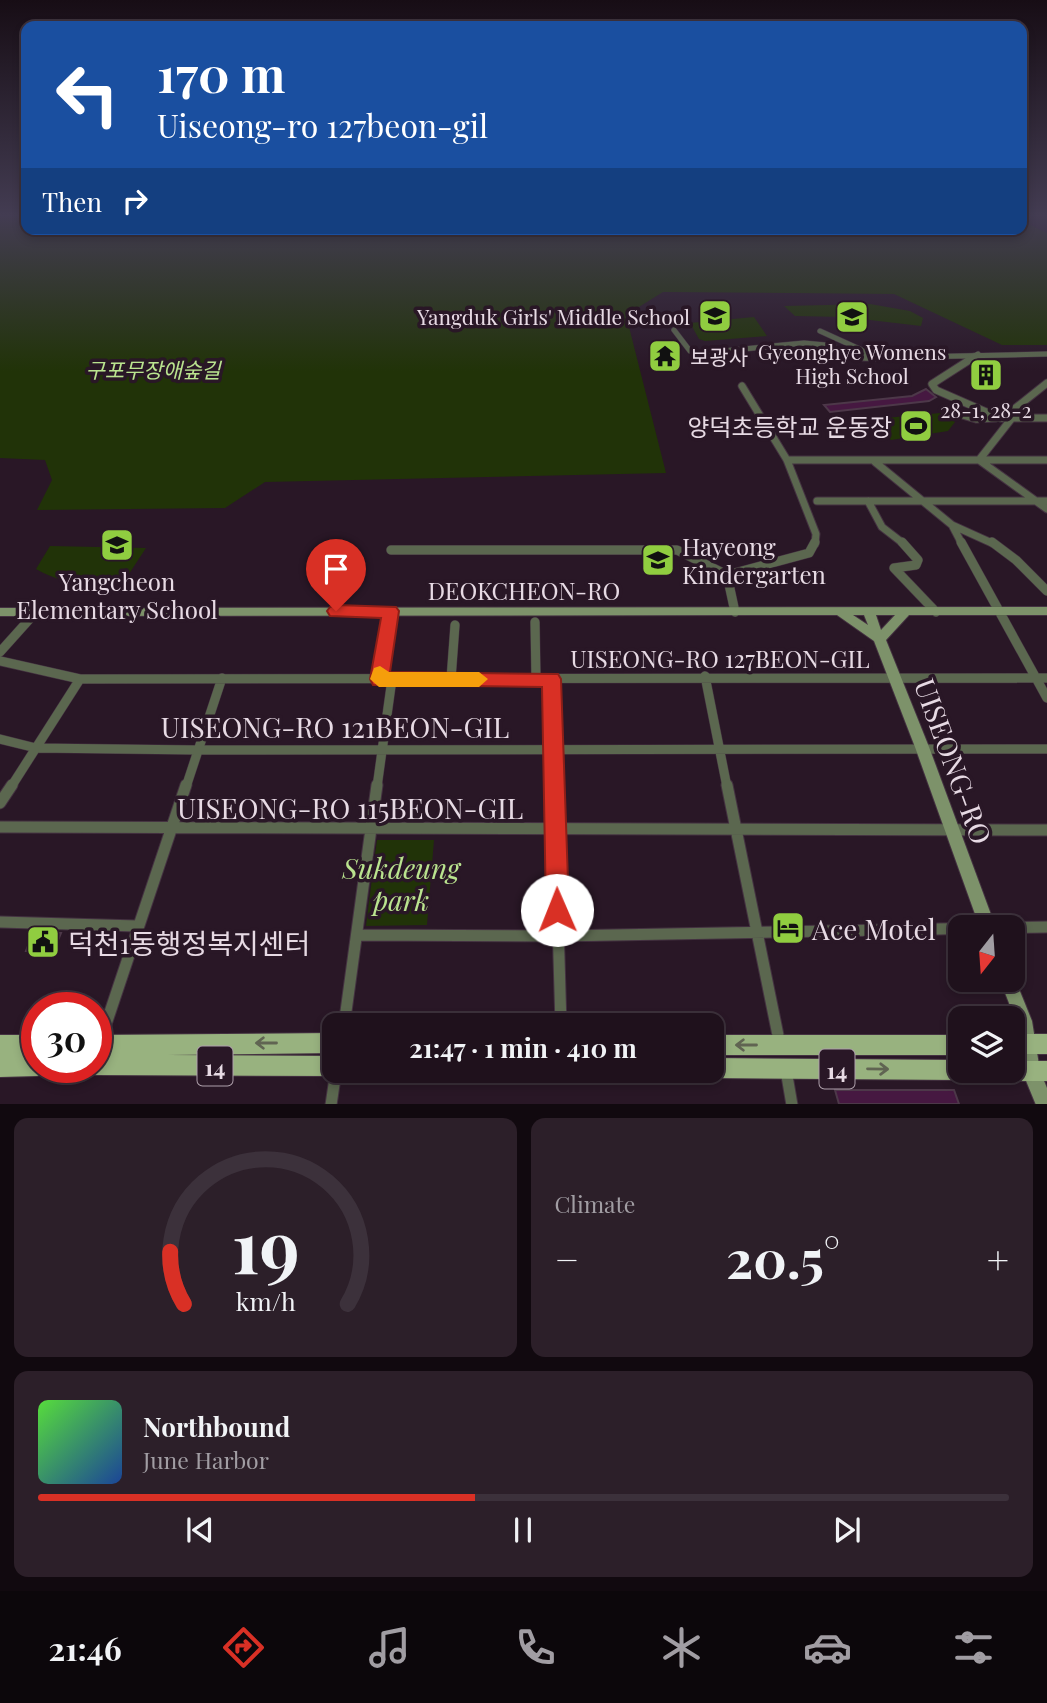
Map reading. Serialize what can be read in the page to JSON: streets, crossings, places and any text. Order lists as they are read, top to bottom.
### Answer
{
  "streets": {
    "main road": ["DEOKCHEON-RO", "UISEONG-RO", "14"],
    "street": ["UISEONG-RO 127BEON-GIL", "UISEONG-RO 121BEON-GIL", "UISEONG-RO 115BEON-GIL"]
  },
  "crossings": [
    ["DEOKCHEON-RO", "UISEONG-RO"],
    ["UISEONG-RO 127BEON-GIL", "UISEONG-RO"],
    ["UISEONG-RO 121BEON-GIL", "UISEONG-RO"],
    ["UISEONG-RO", "UISEONG-RO 115BEON-GIL"]
  ],
  "parks": ["구포무장애숲길", "Sukdeung park"],
  "places": {
    "school or university": [
      "Yangduk Girls' Middle School",
      "Gyeonghye Womens High School",
      "Yangcheon Elementary School",
      "Hayeong Kindergarten"
    ],
    "temple": ["보광사"],
    "building": ["28-1, 28-2"],
    "sports": ["양덕초등학교 운동장"],
    "hotel": ["Ace Motel"],
    "public building": ["덕천1동행정복지센터"]
  },
  "north": "bottom",
  "page": {
    "turn": ["170 m", "Uiseong-ro 127beon-gil"],
    "then": "Then",
    "limit": "30",
    "trip": "21:47 · 1 min · 410 m",
    "tile": "Climate",
    "heat": ["−", "20.5°", "+"],
    "song": ["Northbound", "June Harbor"],
    "tabs": "21:46",
    "gauge": ["19", "km/h"]
  }
}
